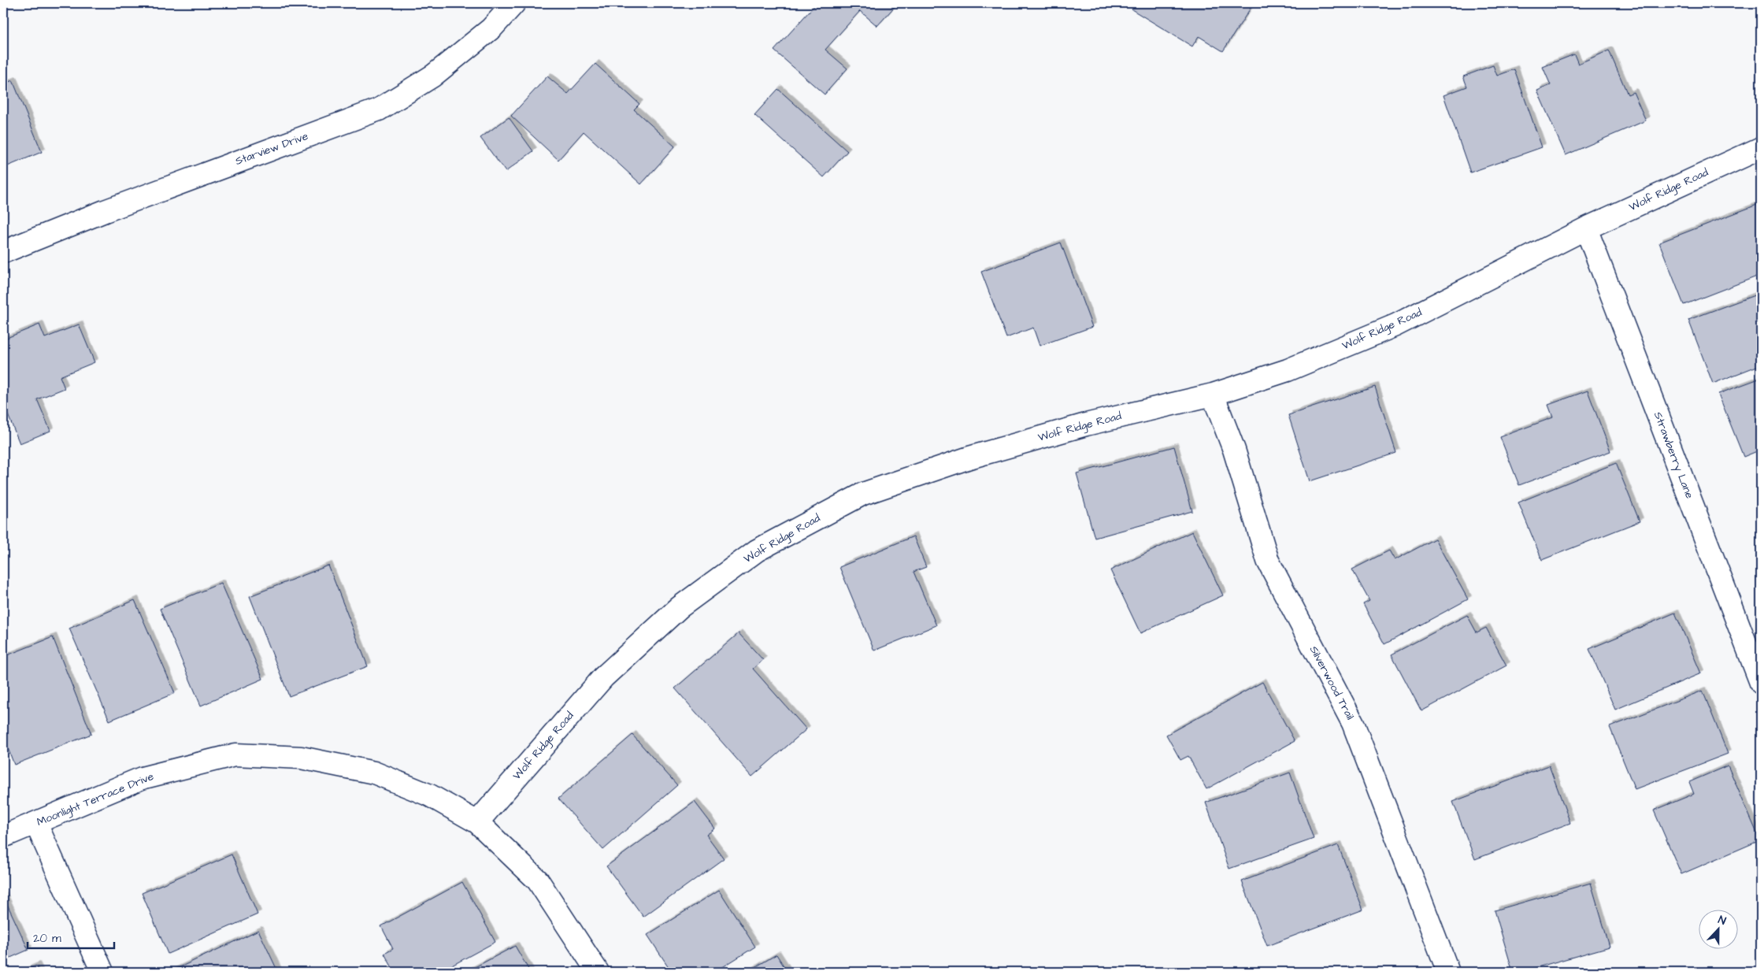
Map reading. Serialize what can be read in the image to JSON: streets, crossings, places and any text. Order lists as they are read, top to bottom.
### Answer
{
  "streets": {
    "street": [
      "Starview Drive",
      "Wolf Ridge Road",
      "Strawberry Lane",
      "Silverwood Trail",
      "Moonlight Terrace Drive"
    ]
  },
  "crossings": [
    ["Wolf Ridge Road", "Strawberry Lane"],
    ["Wolf Ridge Road", "Silverwood Trail"],
    ["Wolf Ridge Road", "Moonlight Terrace Drive"]
  ],
  "scale_bar": "20 m",
  "north": "top"
}
